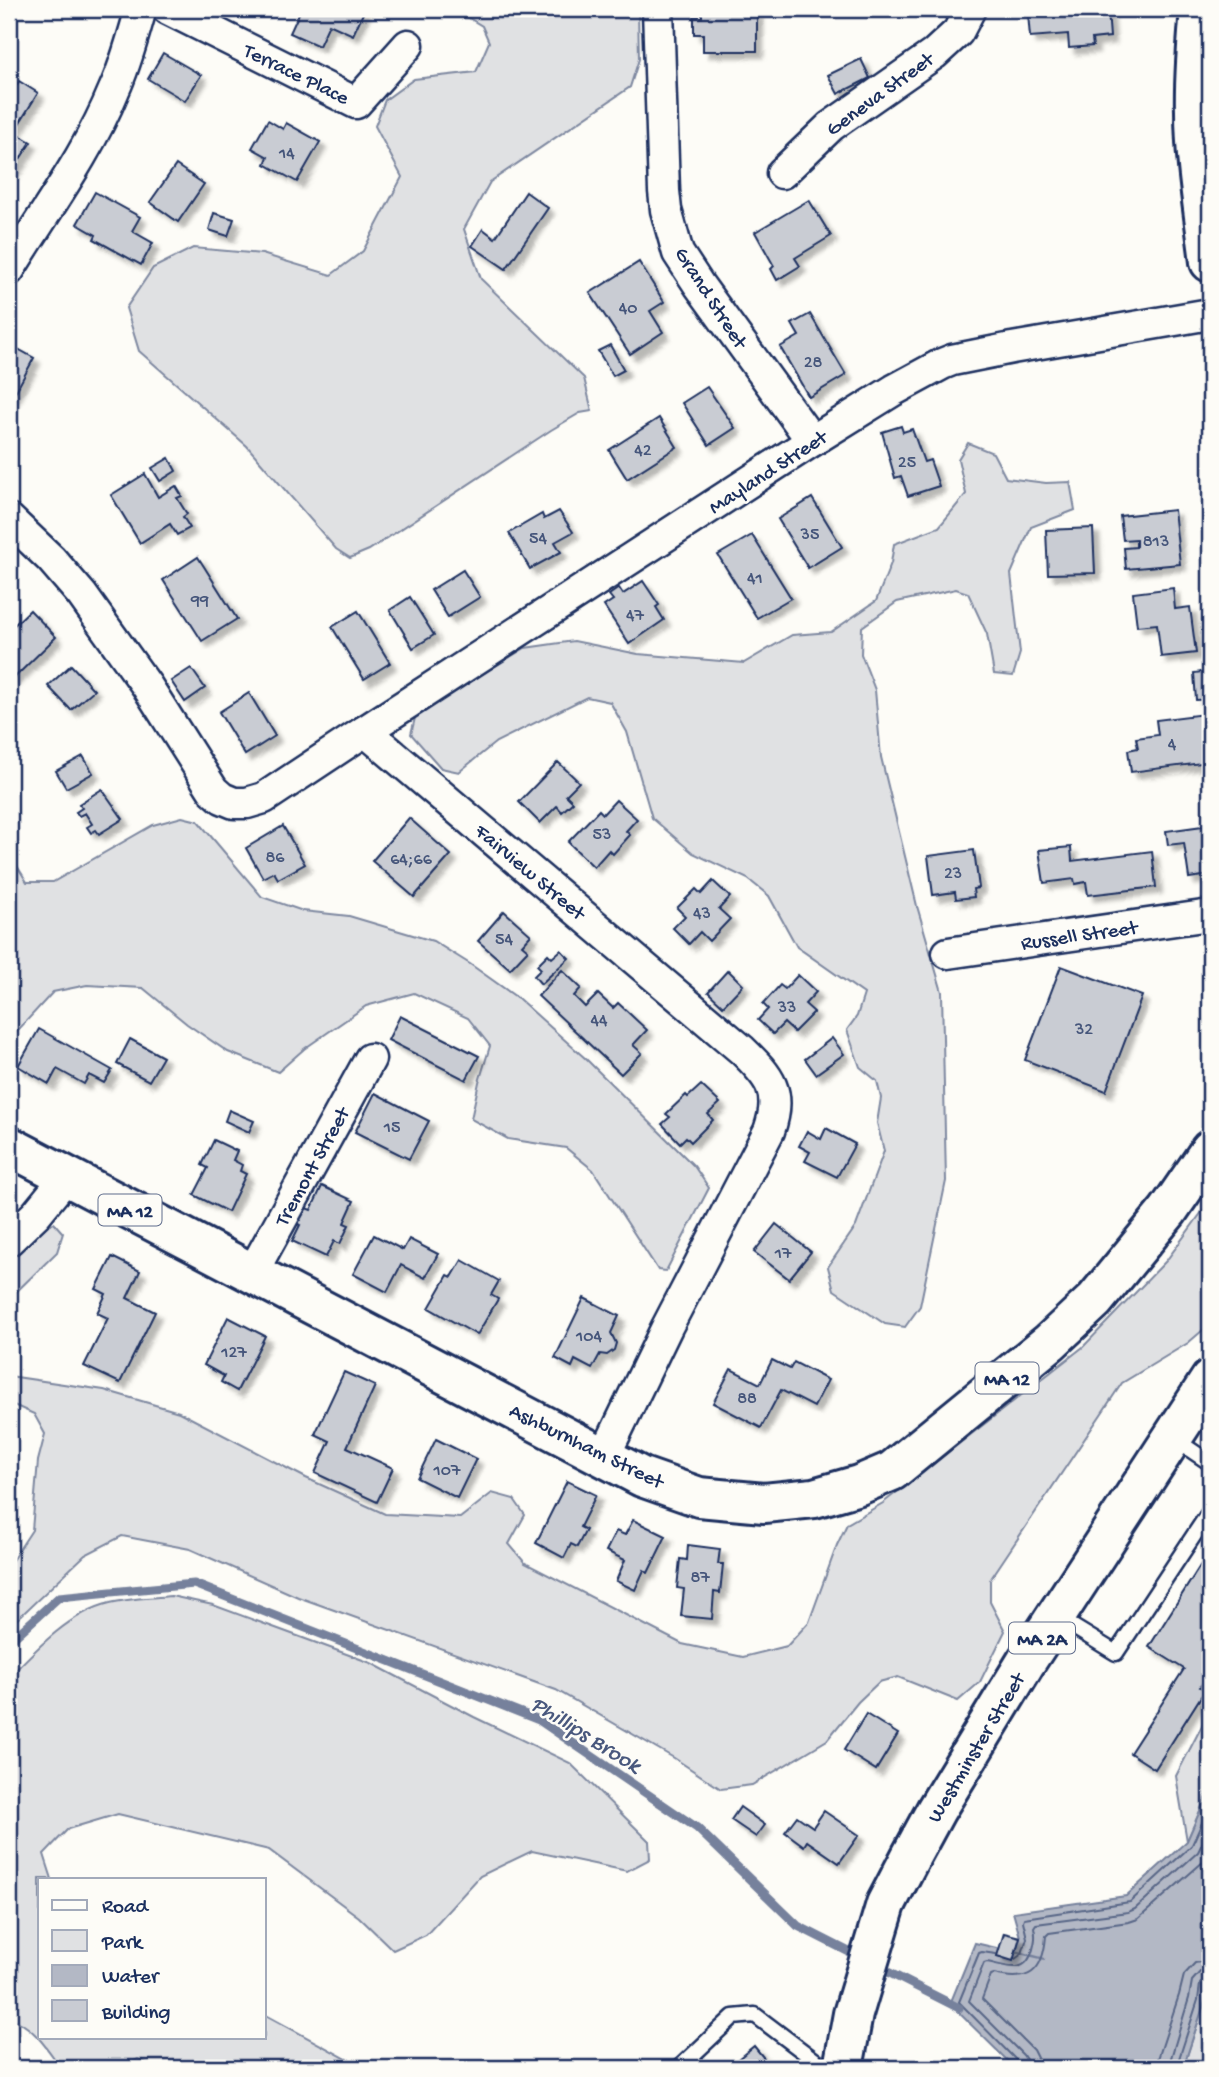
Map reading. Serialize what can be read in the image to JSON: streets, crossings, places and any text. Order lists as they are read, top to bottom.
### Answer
{
  "streets": {
    "main road": [
      "MA 12",
      "Ashburnham Street",
      "MA 2A",
      "Westminster Street"
    ],
    "street": [
      "Terrace Place",
      "Geneva Street",
      "Grand Street",
      "Mayland Street",
      "Fairview Street",
      "Russell Street",
      "Tremont Street"
    ]
  },
  "crossings": [
    ["Grand Street", "Mayland Street"],
    ["Mayland Street", "Fairview Street"],
    ["Fairview Street", "Ashburnham Street"],
    ["Tremont Street", "Ashburnham Street"]
  ],
  "water": ["Phillips Brook"],
  "house_numbers": [
    "14",
    "40",
    "28",
    "42",
    "25",
    "35",
    "54",
    "813",
    "41",
    "99",
    "47",
    "4",
    "53",
    "86",
    "64;66",
    "23",
    "43",
    "54",
    "33",
    "44",
    "32",
    "15",
    "17",
    "104",
    "127",
    "88",
    "107",
    "87"
  ],
  "legend": [
    "Road",
    "Park",
    "Water",
    "Building"
  ]
}
